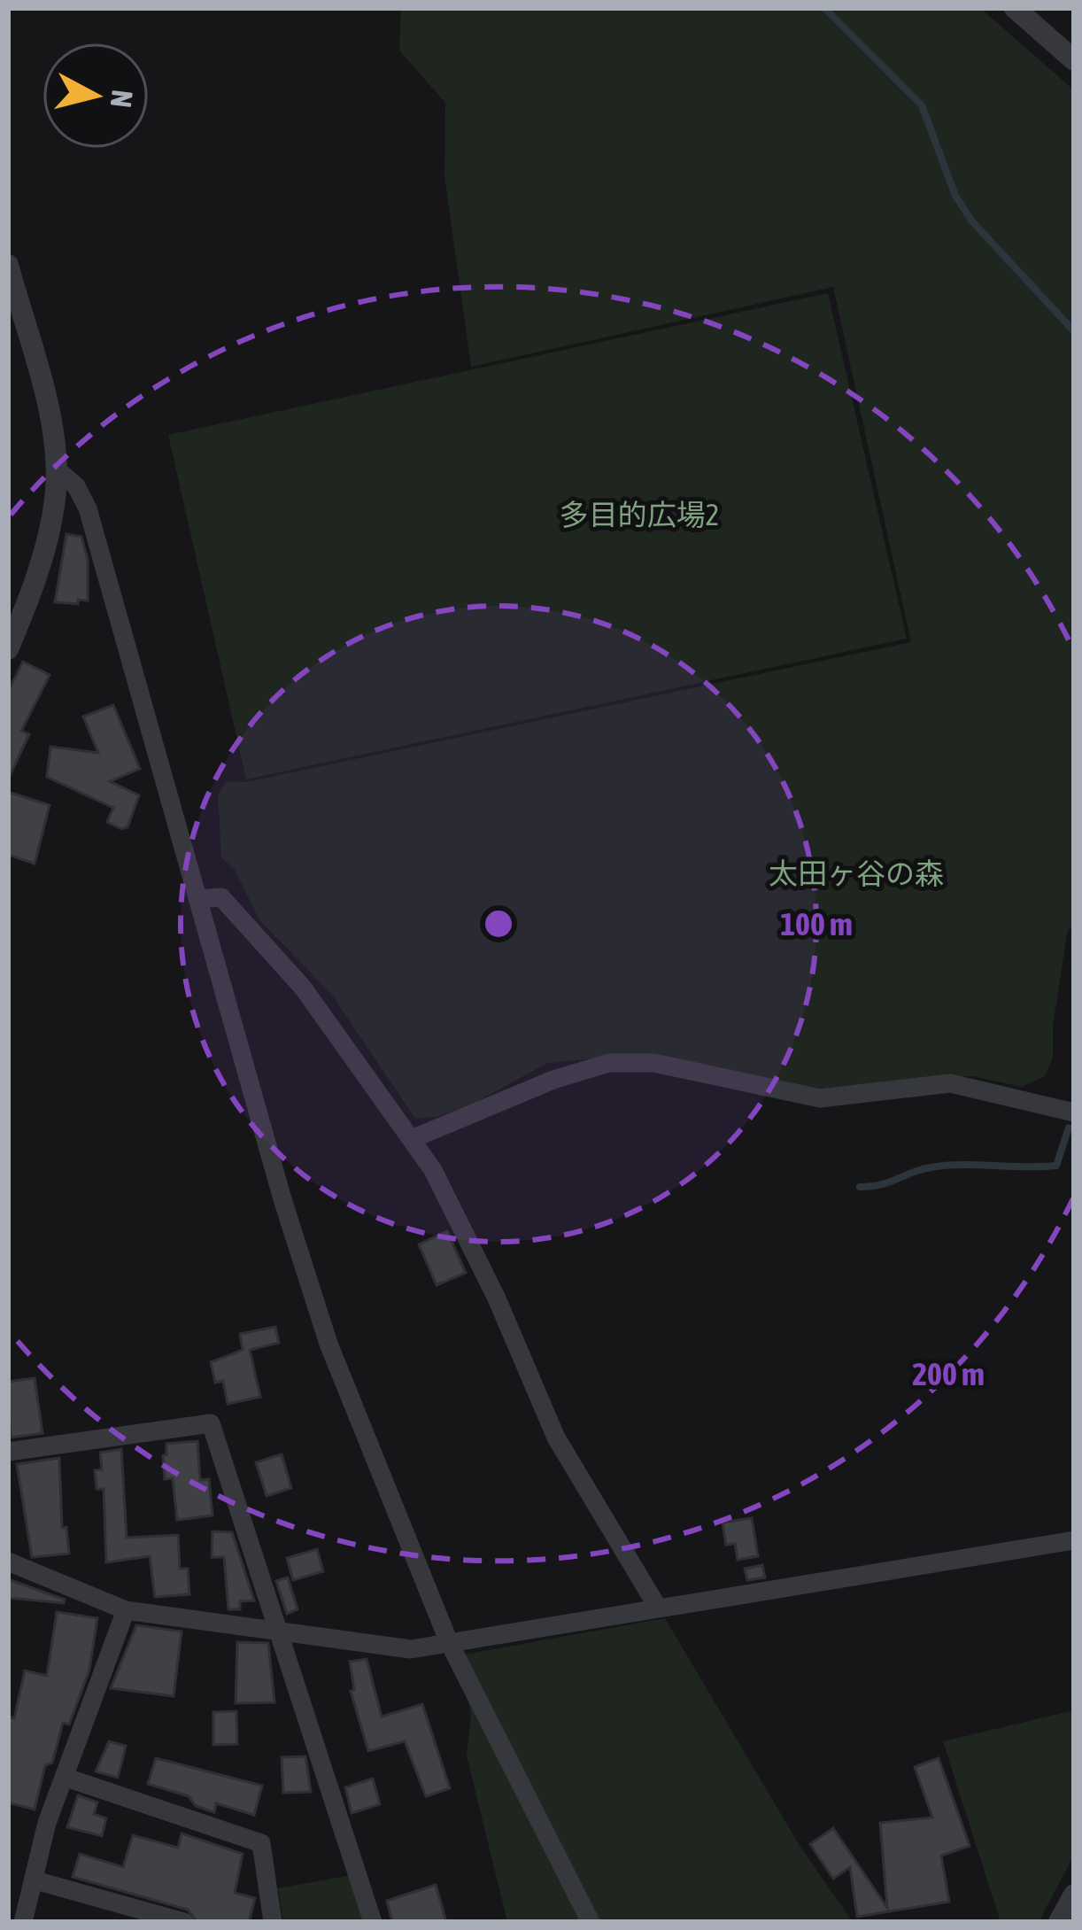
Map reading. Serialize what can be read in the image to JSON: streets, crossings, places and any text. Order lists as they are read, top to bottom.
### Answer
{
  "parks": ["多目的広場2", "太田ヶ谷の森"],
  "north": "right",
  "rings": ["100 m", "200 m"]
}
